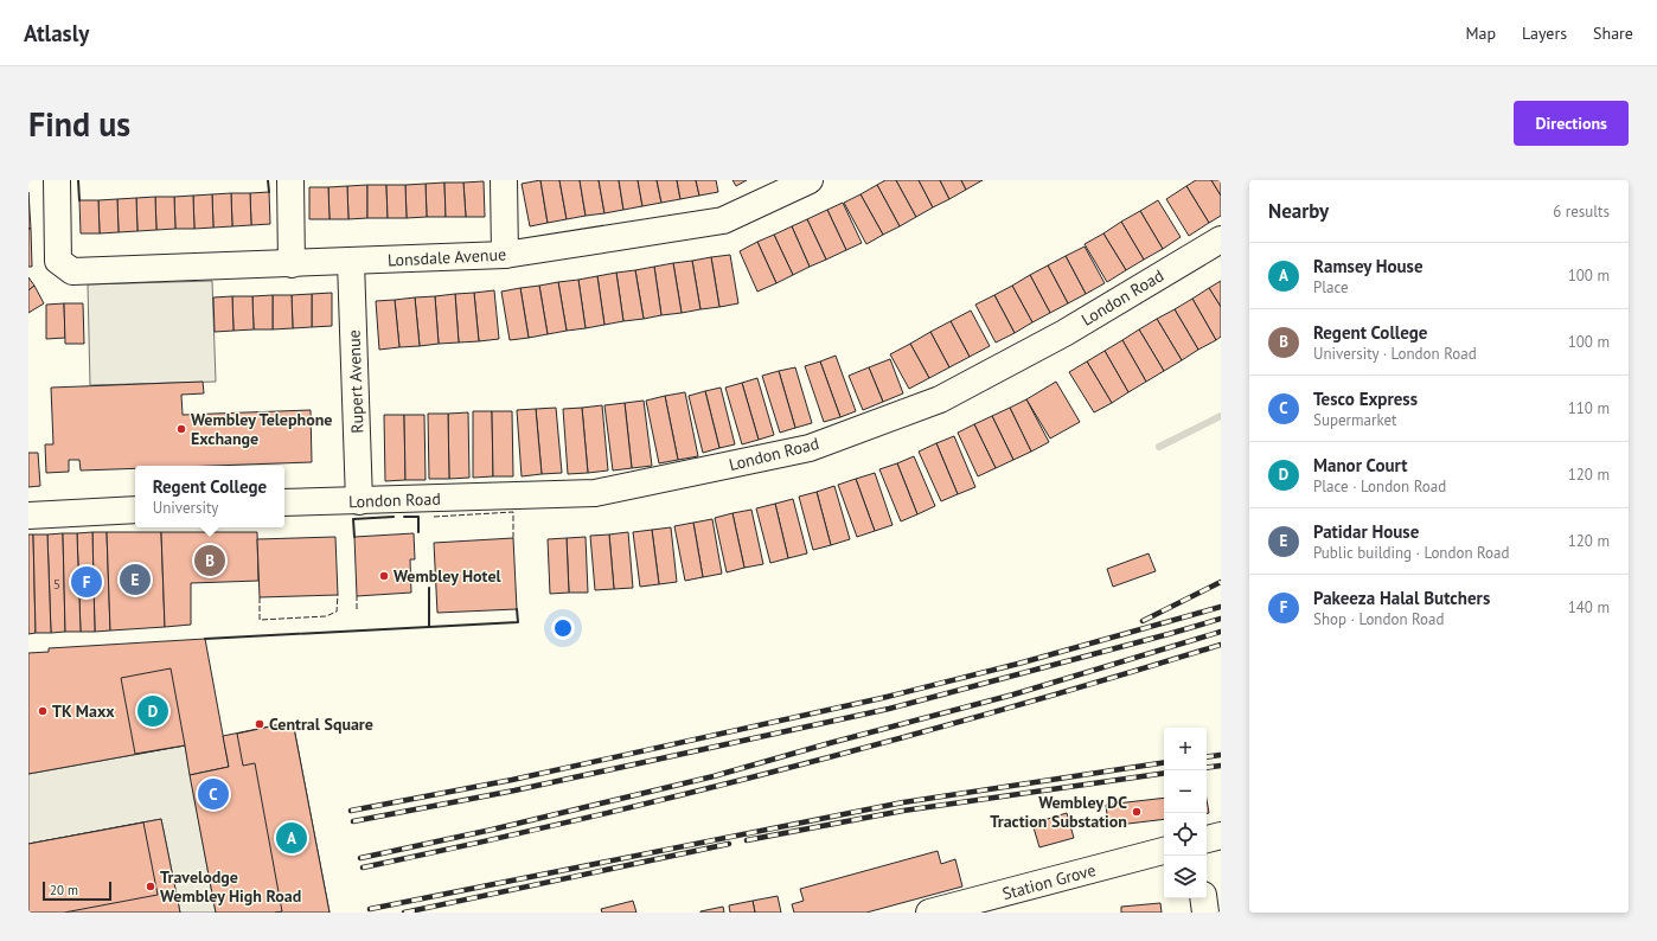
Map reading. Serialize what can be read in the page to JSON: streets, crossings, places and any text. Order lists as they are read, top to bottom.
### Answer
{
  "streets": {
    "street": [
      "Lonsdale Avenue",
      "London Road",
      "Rupert Avenue",
      "Station Grove"
    ]
  },
  "crossings": [
    ["Lonsdale Avenue", "Rupert Avenue"],
    ["London Road", "Rupert Avenue"]
  ],
  "places": [
    "Wembley Telephone Exchange",
    "Wembley Hotel",
    "TK Maxx",
    "Central Square",
    "Wembley DC Traction Substation",
    "Travelodge Wembley High Road"
  ],
  "house_numbers": ["5"],
  "scale_bar": "20 m",
  "page": {
    "header": "Atlasly",
    "nav": ["Map", "Layers", "Share"],
    "buttons": "Directions",
    "title": "Find us",
    "heading": ["Nearby", "6 results"],
    "list": [
      {
        "mark": "A",
        "name": "Ramsey House",
        "note": "Place",
        "value": "100 m"
      },
      {
        "mark": "B",
        "name": "Regent College",
        "note": "University · London Road",
        "value": "100 m"
      },
      {
        "mark": "C",
        "name": "Tesco Express",
        "note": "Supermarket",
        "value": "110 m"
      },
      {
        "mark": "D",
        "name": "Manor Court",
        "note": "Place · London Road",
        "value": "120 m"
      },
      {
        "mark": "E",
        "name": "Patidar House",
        "note": "Public building · London Road",
        "value": "120 m"
      },
      {
        "mark": "F",
        "name": "Pakeeza Halal Butchers",
        "note": "Shop · London Road",
        "value": "140 m"
      }
    ],
    "popup": ["Regent College", "University"],
    "pins": [
      "B",
      "E",
      "F",
      "D",
      "C",
      "A"
    ],
    "map_buttons": ["+", "−"],
    "scale": "20 m"
  }
}
